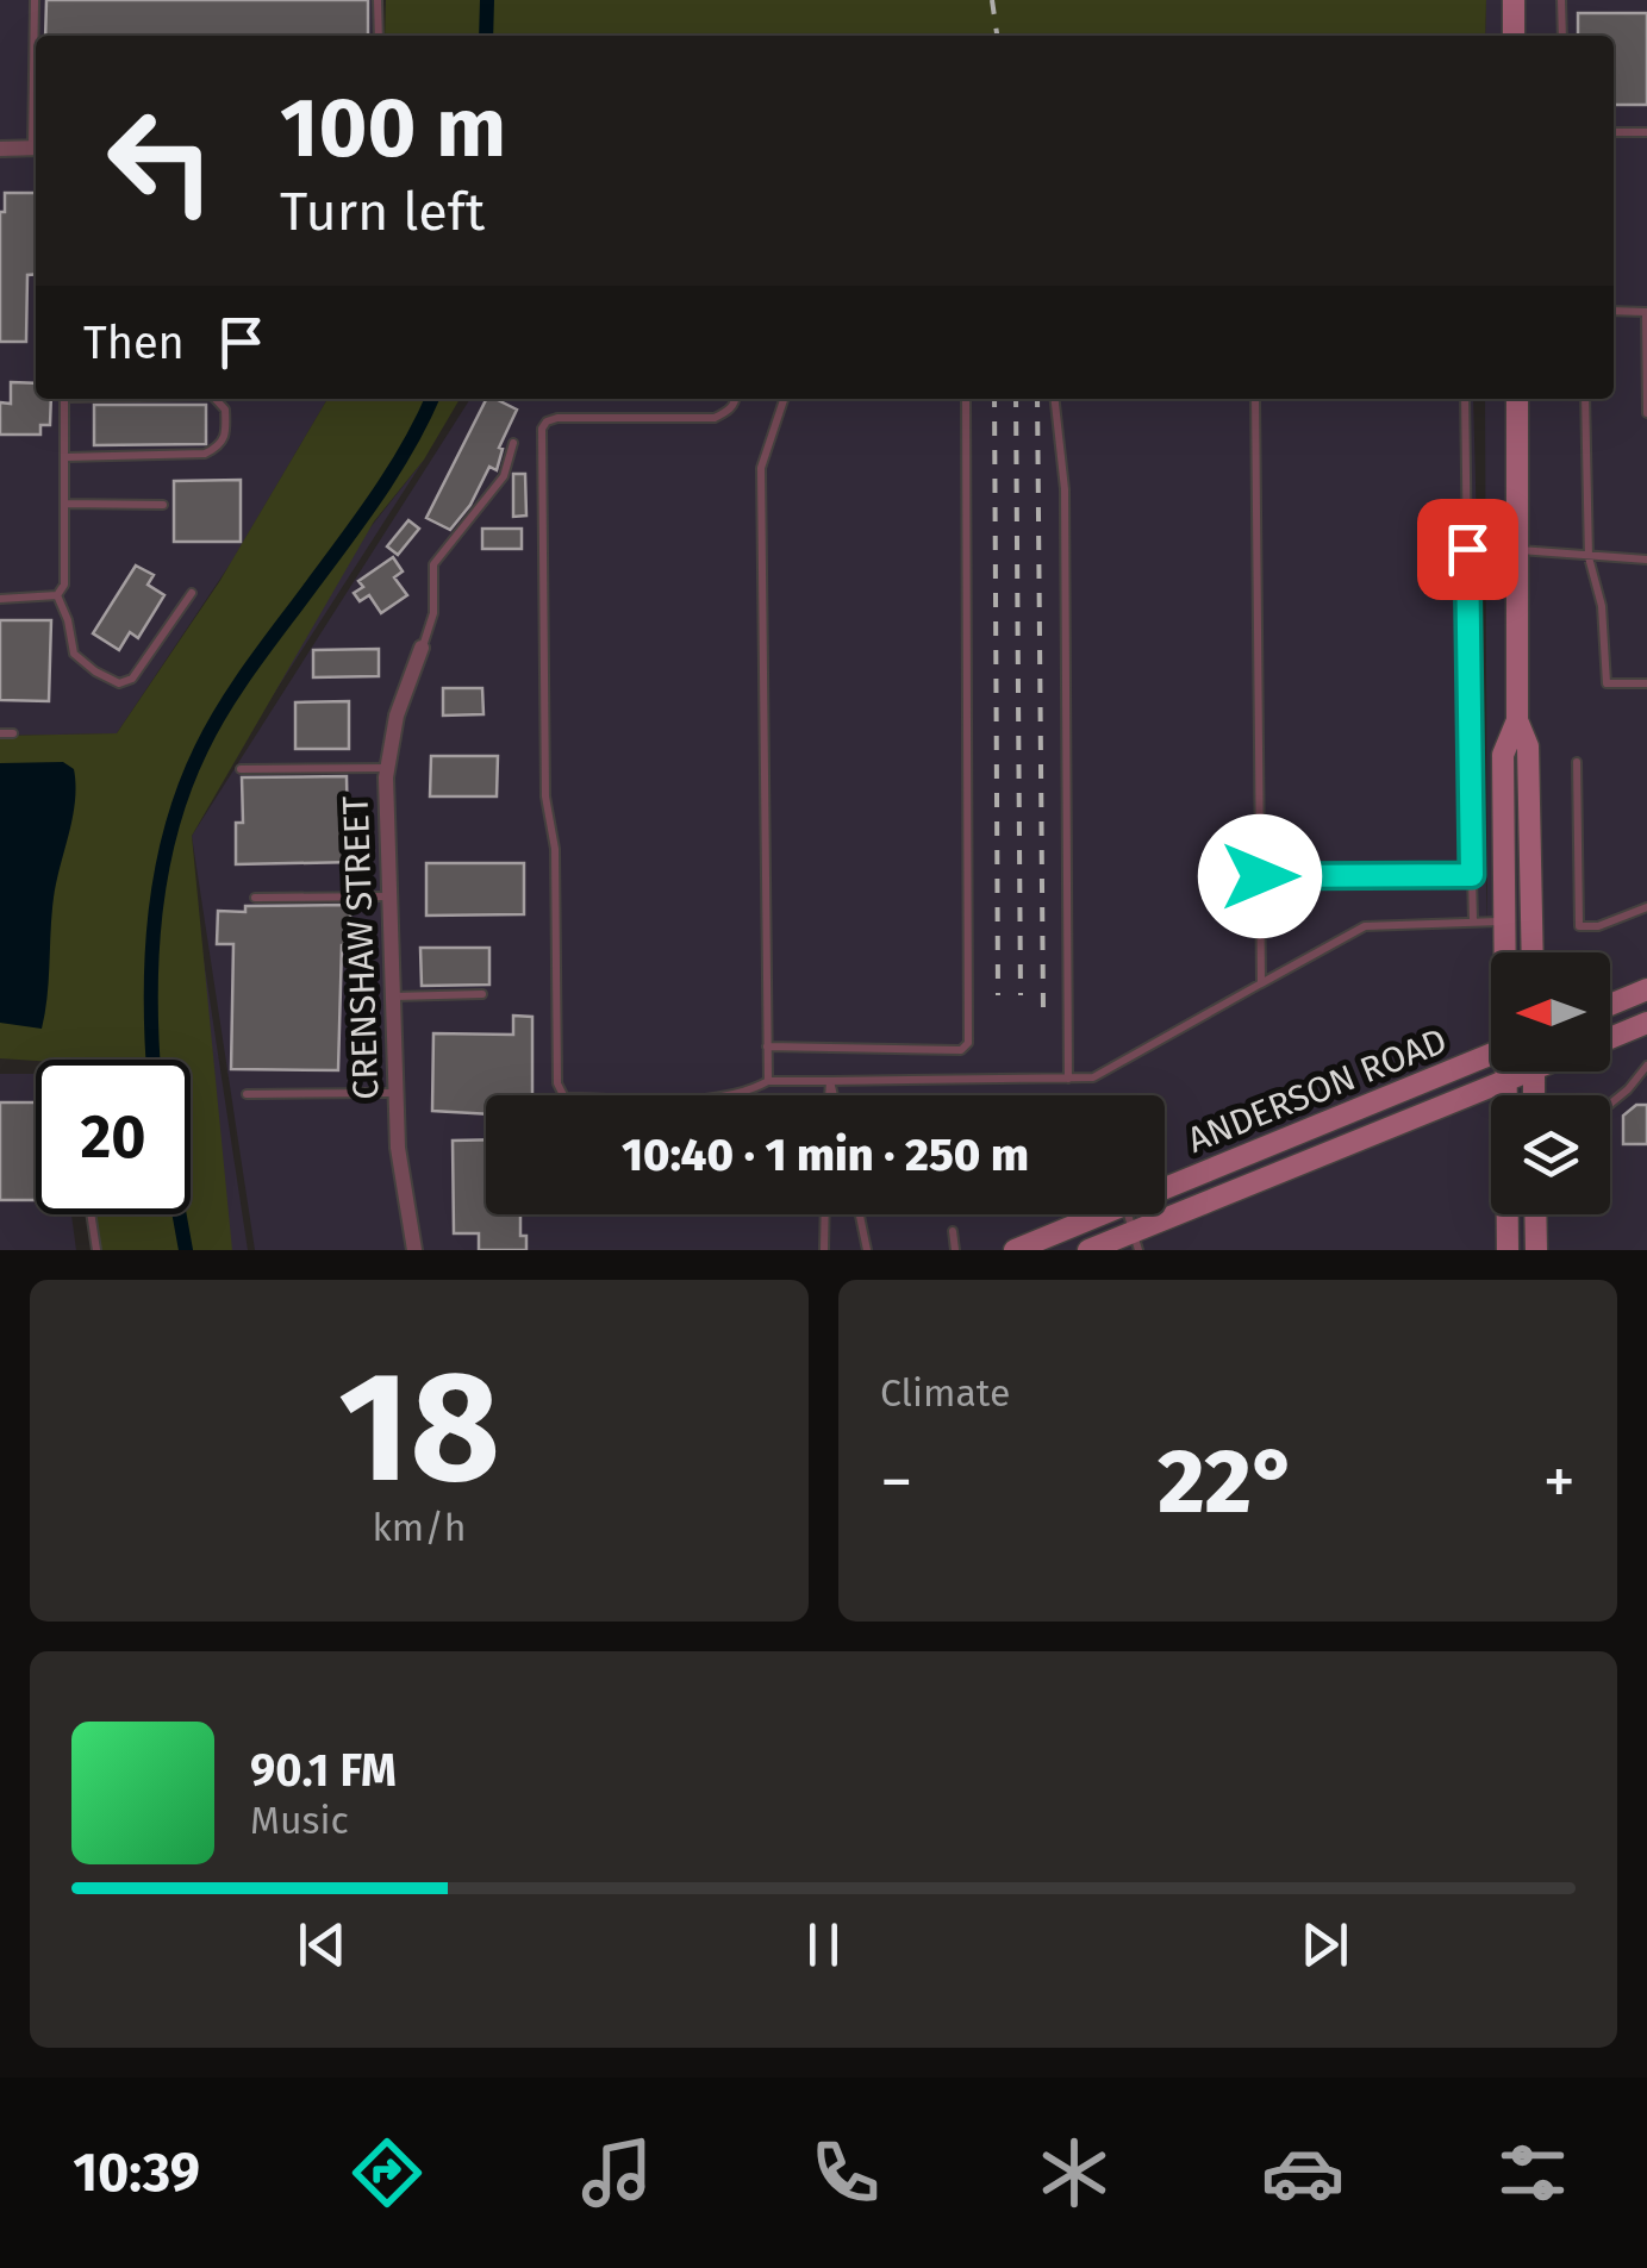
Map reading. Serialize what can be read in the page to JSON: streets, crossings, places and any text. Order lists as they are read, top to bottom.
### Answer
{
  "streets": {
    "main road": ["ANDERSON ROAD"],
    "street": ["CRENSHAW STREET"]
  },
  "north": "left",
  "page": {
    "turn": ["100 m", "Turn left"],
    "then": "Then",
    "limit": "20",
    "trip": "10:40 · 1 min · 250 m",
    "tile": [
      ["18", "km/h"],
      "Climate"
    ],
    "heat": ["−", "22°", "+"],
    "song": ["90.1 FM", "Music"],
    "tabs": "10:39"
  }
}
